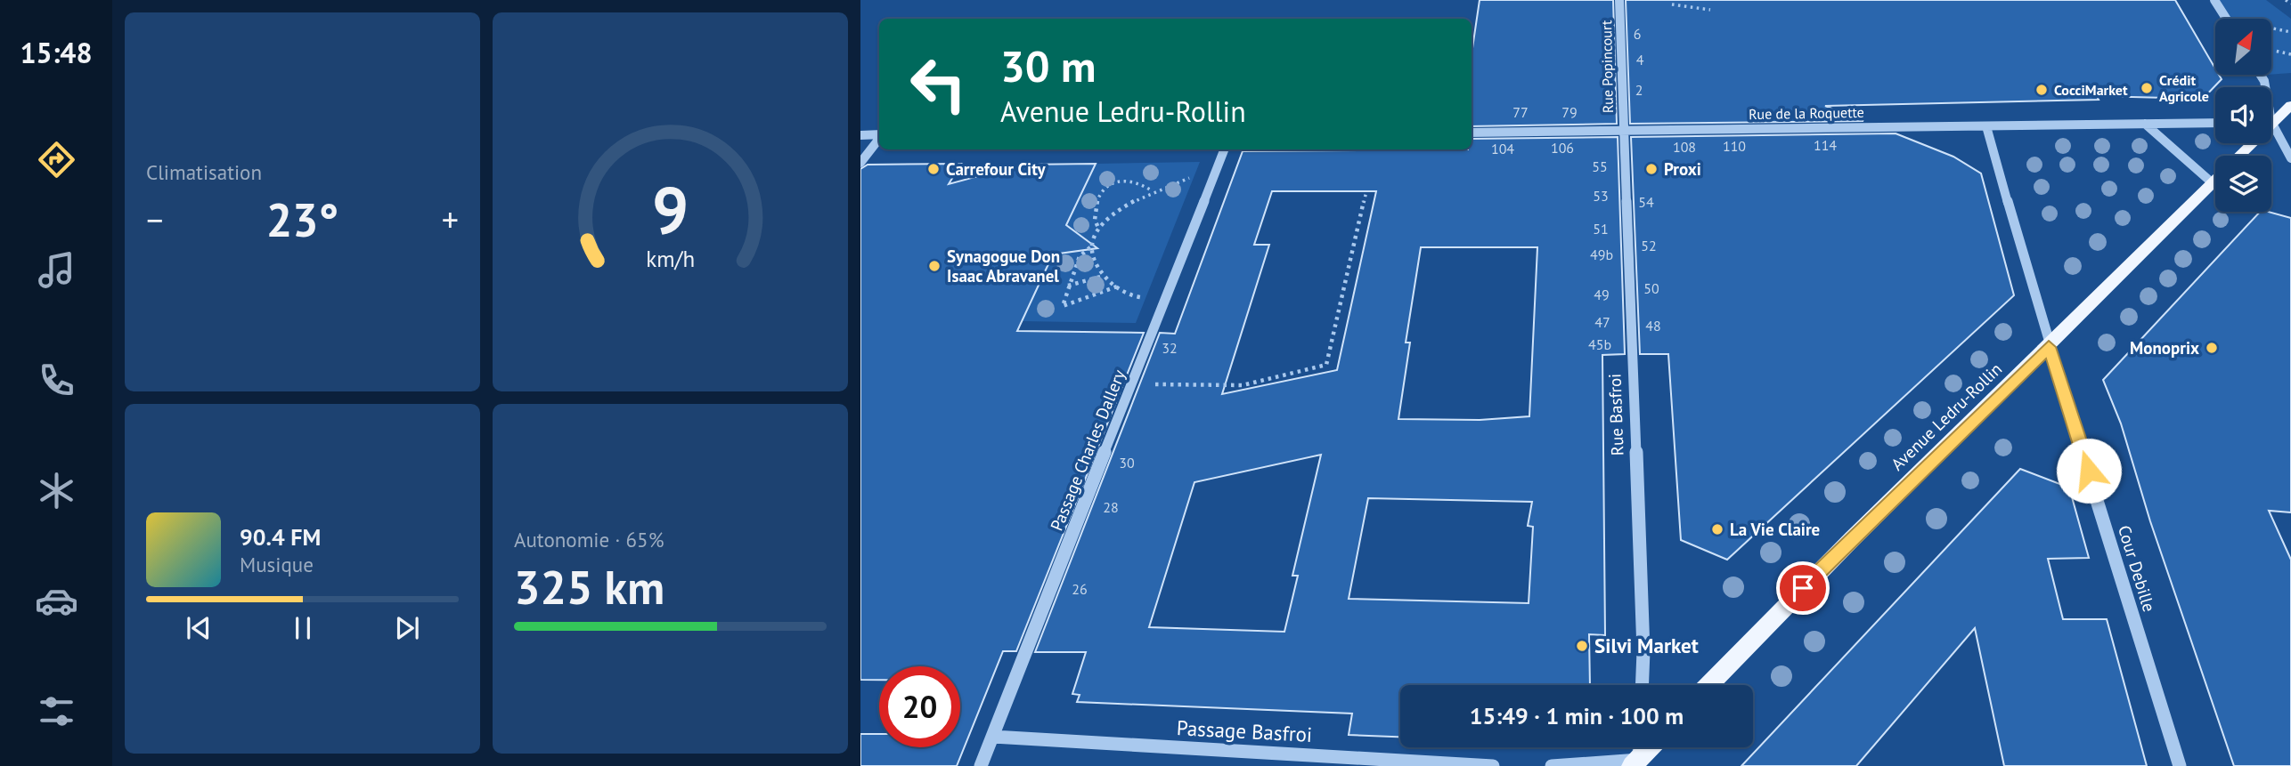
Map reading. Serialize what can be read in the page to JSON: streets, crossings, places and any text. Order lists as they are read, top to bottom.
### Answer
{
  "streets": {
    "main road": ["Avenue Ledru-Rollin"],
    "street": [
      "Rue Popincourt",
      "Rue de la Roquette",
      "Rue Basfroi",
      "Passage Charles Dallery",
      "Cour Debille",
      "Passage Basfroi"
    ]
  },
  "crossings": [
    ["Rue Popincourt", "Rue de la Roquette"],
    ["Rue Popincourt", "Rue Basfroi"],
    ["Rue de la Roquette", "Rue Basfroi"],
    ["Rue de la Roquette", "Cour Debille"],
    ["Avenue Ledru-Rollin", "Cour Debille"],
    ["Passage Charles Dallery", "Passage Basfroi"]
  ],
  "places": [
    "Crédit Agricole",
    "CocciMarket",
    "Carrefour City",
    "Proxi",
    "Synagogue Don Isaac Abravanel",
    "Monoprix",
    "La Vie Claire",
    "Silvi Market"
  ],
  "house_numbers": [
    "6",
    "4",
    "2",
    "77",
    "79",
    "114",
    "110",
    "108",
    "106",
    "104",
    "55",
    "53",
    "54",
    "51",
    "52",
    "49b",
    "50",
    "49",
    "47",
    "48",
    "45b",
    "32",
    "30",
    "28",
    "26"
  ],
  "north": "top right",
  "page": {
    "tabs": "15:48",
    "tile": [
      "Climatisation",
      ["Autonomie · 65%", "325 km"]
    ],
    "turn": ["30 m", "Avenue Ledru-Rollin"],
    "heat": ["−", "23°", "+"],
    "song": ["90.4 FM", "Musique"],
    "limit": "20",
    "trip": "15:49 · 1 min · 100 m",
    "gauge": ["9", "km/h"]
  }
}
